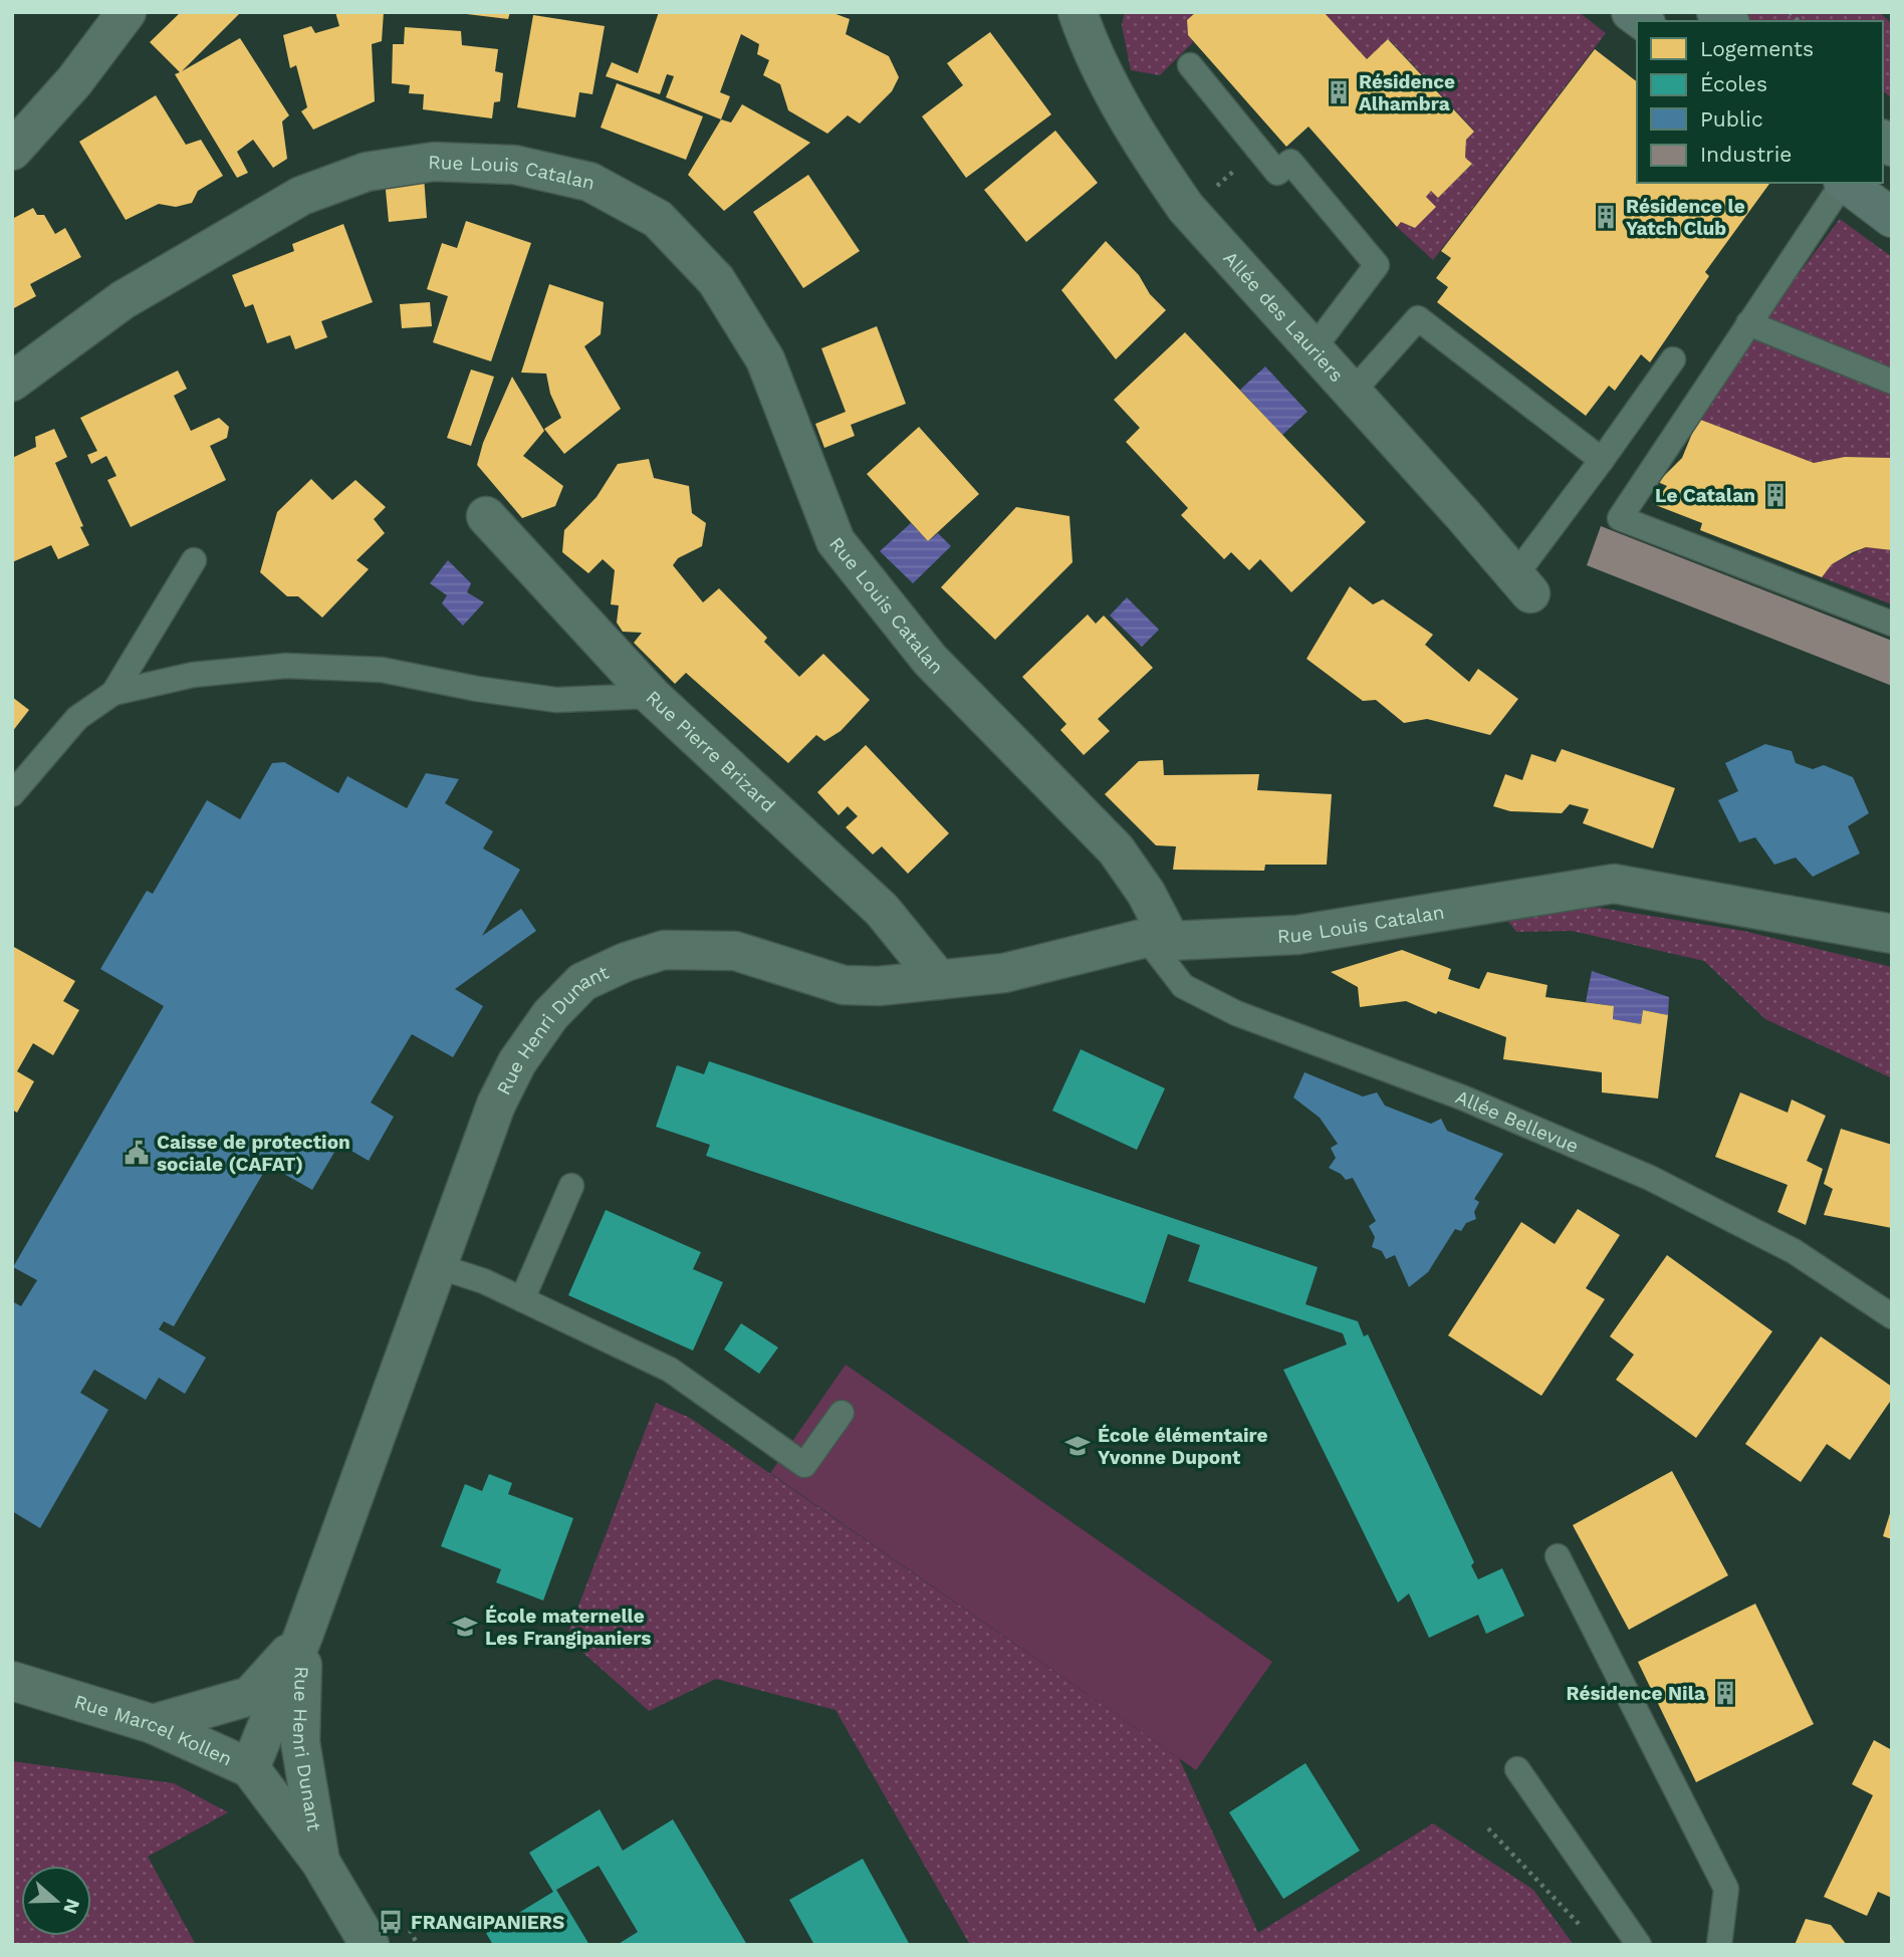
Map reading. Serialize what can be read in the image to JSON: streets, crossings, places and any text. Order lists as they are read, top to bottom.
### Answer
{
  "streets": {
    "street": [
      "Rue Louis Catalan",
      "Allée des Lauriers",
      "Rue Pierre Brizard",
      "Rue Henri Dunant",
      "Rue Marcel Kollen"
    ],
    "lane": ["Allée Bellevue"]
  },
  "crossings": [
    ["Rue Louis Catalan", "Rue Henri Dunant"],
    ["Rue Louis Catalan", "Allée Bellevue"],
    ["Rue Pierre Brizard", "Rue Henri Dunant"],
    ["Rue Henri Dunant", "Allée Bellevue"],
    ["Rue Henri Dunant", "Rue Marcel Kollen"]
  ],
  "places": {
    "building": [
      "Résidence Alhambra",
      "Résidence le Yatch Club",
      "Le Catalan",
      "Résidence Nila"
    ],
    "public building": ["Caisse de protection sociale (CAFAT)"],
    "school or university": ["École élémentaire Yvonne Dupont", "École maternelle Les Frangipaniers"],
    "bus stop": ["FRANGIPANIERS"]
  },
  "legend": [
    "Logements",
    "Écoles",
    "Public",
    "Industrie"
  ],
  "north": "right"
}
